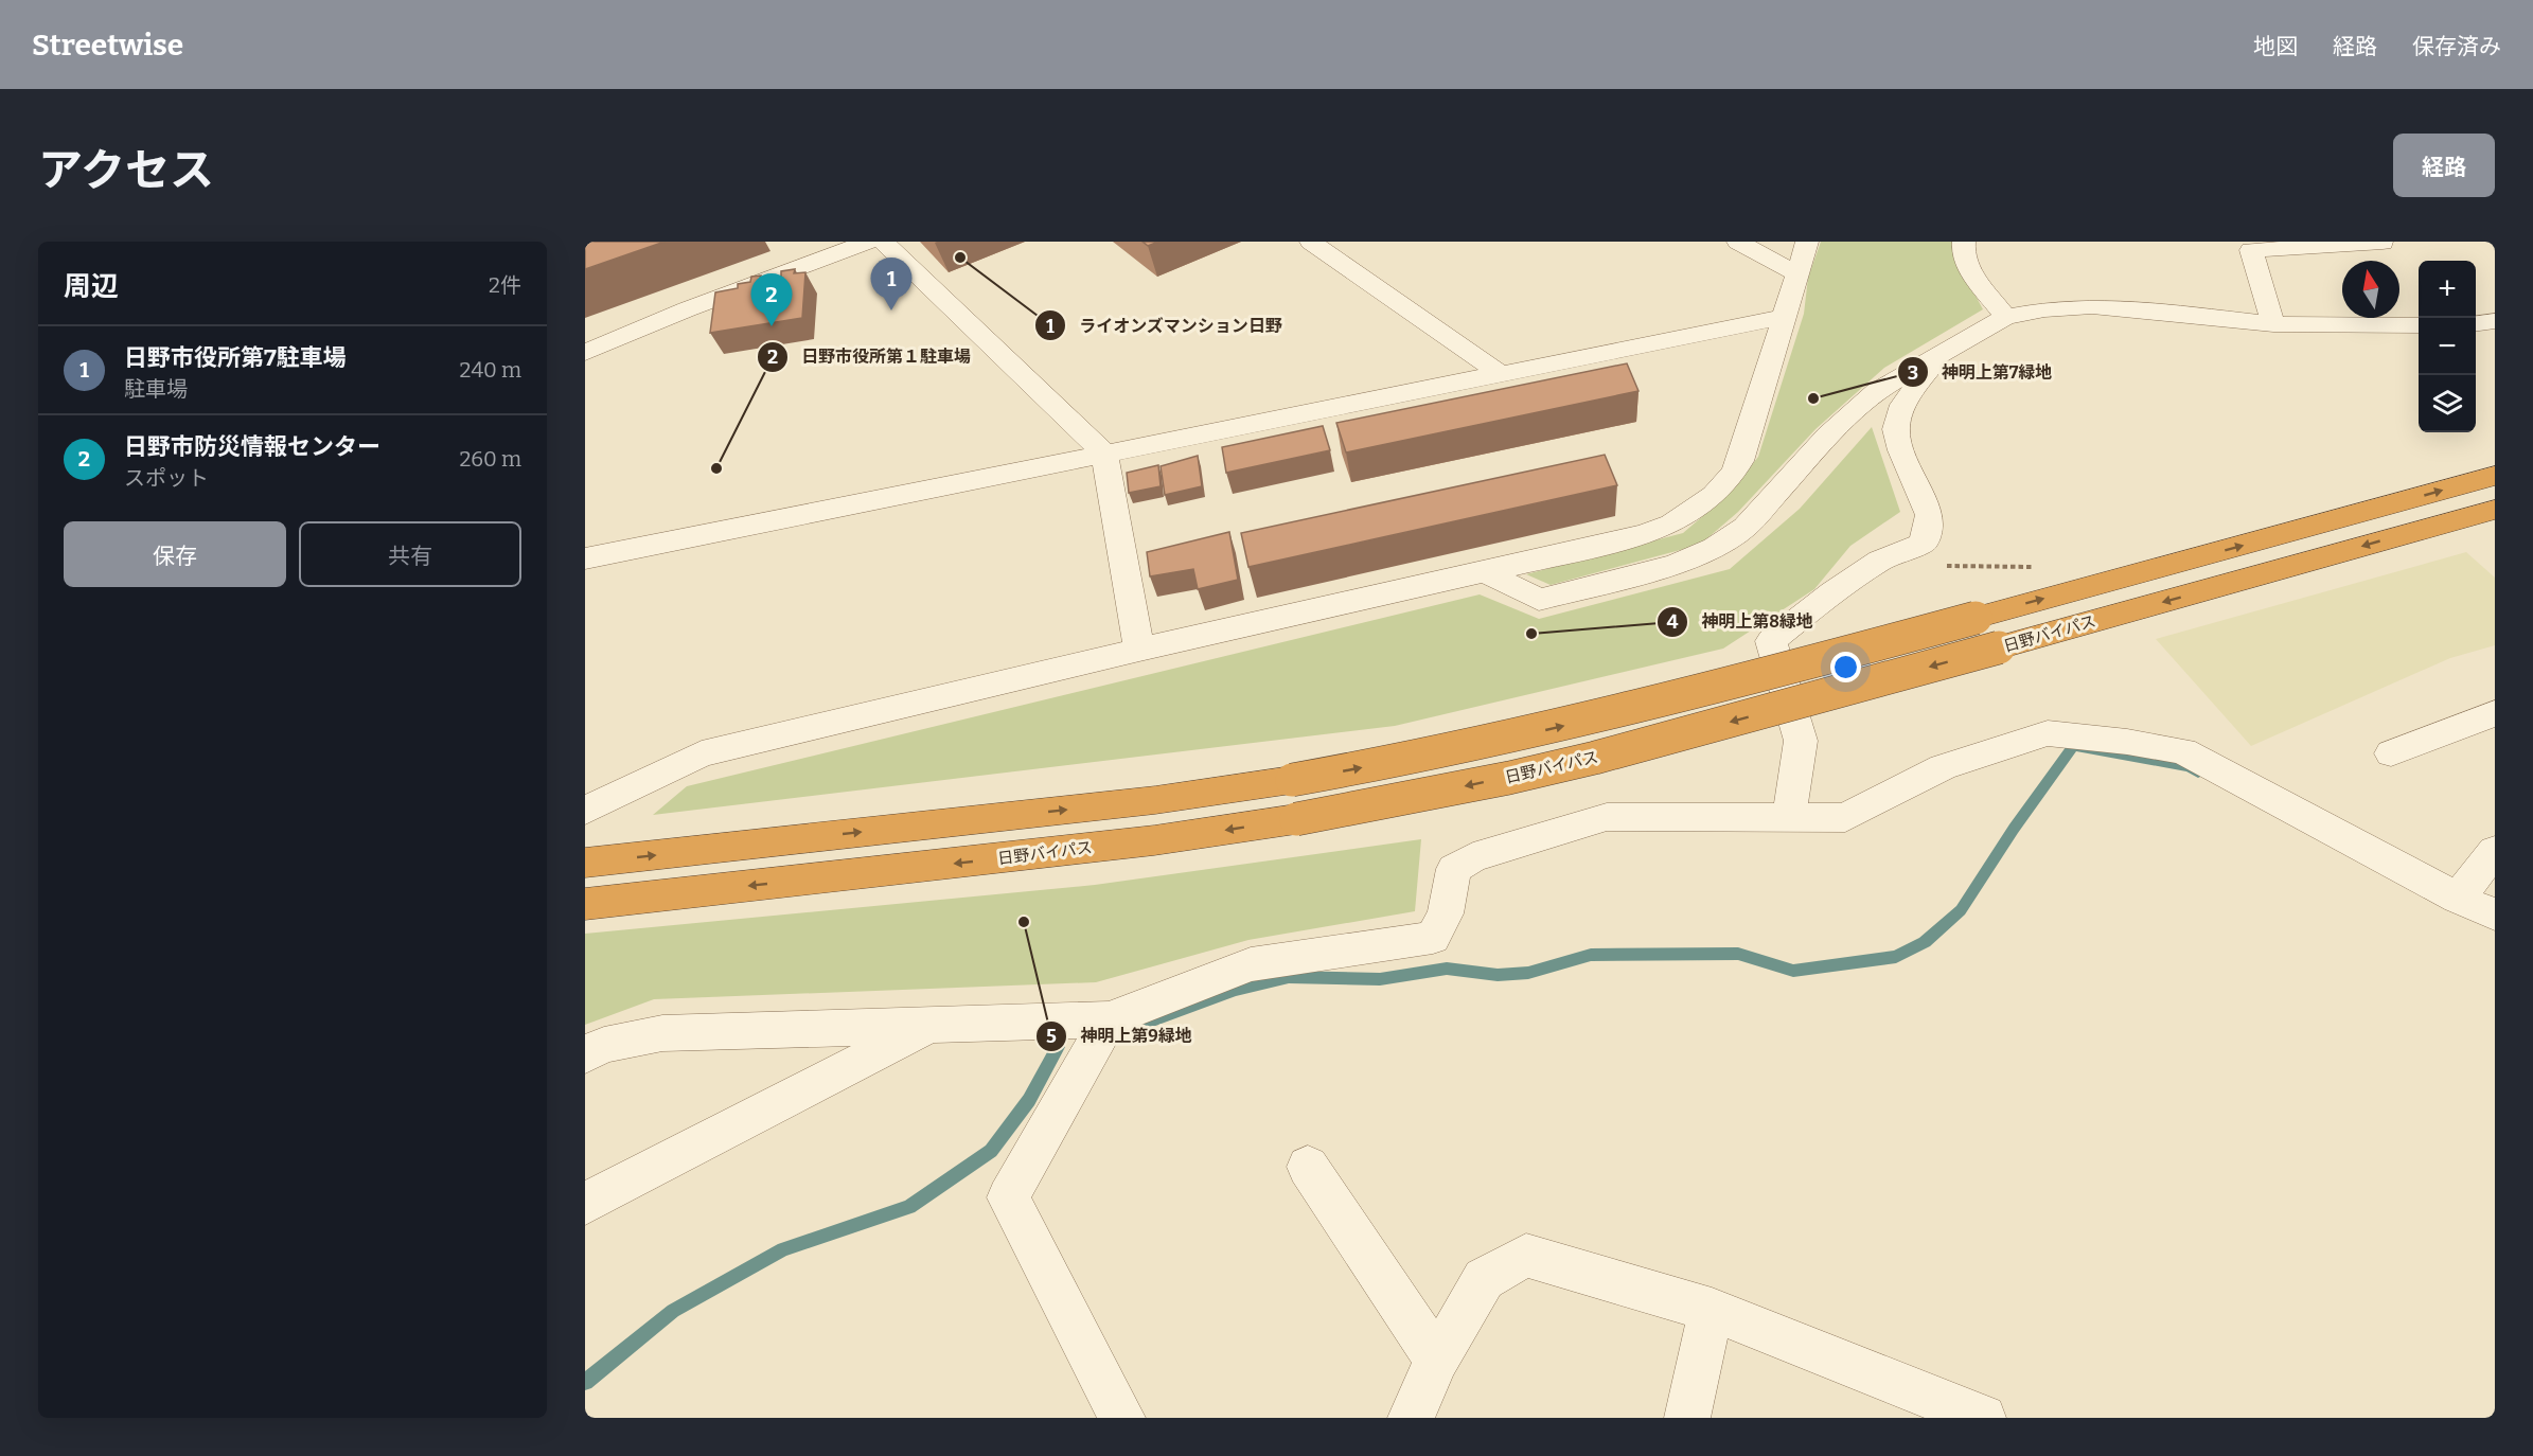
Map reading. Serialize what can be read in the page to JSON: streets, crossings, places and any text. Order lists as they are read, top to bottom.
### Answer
{
  "streets": {
    "highway": ["日野バイパス"]
  },
  "places": [
    "ライオンズマンション日野",
    "神明上第7緑地",
    "日野市役所第１駐車場",
    "神明上第8緑地",
    "神明上第9緑地"
  ],
  "north": "top",
  "page": {
    "header": "Streetwise",
    "nav": ["地図", "経路", "保存済み"],
    "title": "アクセス",
    "buttons": [
      "経路",
      ["保存", "共有"]
    ],
    "heading": ["周辺", "2件"],
    "pins": ["1", "2"],
    "map_buttons": ["+", "−"],
    "list": [
      {
        "mark": "1",
        "name": "日野市役所第7駐車場",
        "note": "駐車場",
        "value": "240 m"
      },
      {
        "mark": "2",
        "name": "日野市防災情報センター",
        "note": "スポット",
        "value": "260 m"
      }
    ]
  }
}
